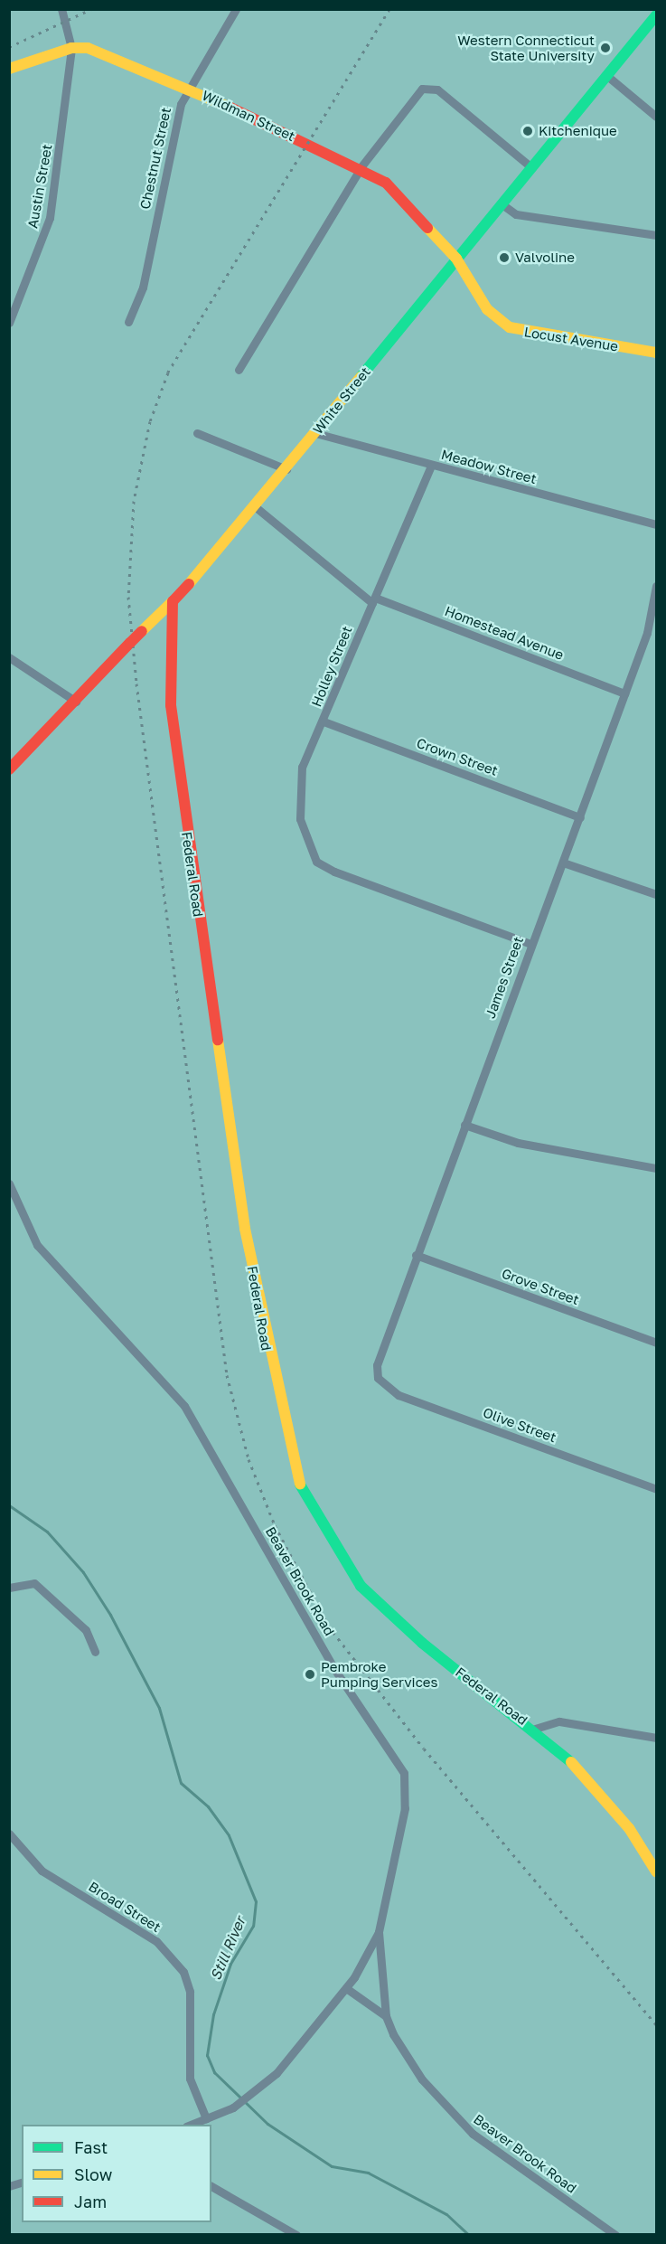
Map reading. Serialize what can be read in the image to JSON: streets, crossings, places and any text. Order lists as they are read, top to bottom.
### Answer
{
  "streets": {
    "main road": [
      "Wildman Street",
      "Locust Avenue",
      "White Street",
      "Federal Road"
    ],
    "street": [
      "Chestnut Street",
      "Austin Street",
      "Meadow Street",
      "Homestead Avenue",
      "Holley Street",
      "Crown Street",
      "James Street",
      "Grove Street",
      "Olive Street",
      "Beaver Brook Road",
      "Broad Street"
    ]
  },
  "crossings": [
    ["Wildman Street", "Chestnut Street"],
    ["Wildman Street", "Austin Street"],
    ["Wildman Street", "Locust Avenue"],
    ["Wildman Street", "White Street"],
    ["Locust Avenue", "White Street"],
    ["White Street", "Meadow Street"],
    ["White Street", "Homestead Avenue"],
    ["White Street", "Federal Road"],
    ["Meadow Street", "Holley Street"],
    ["Homestead Avenue", "Holley Street"],
    ["Homestead Avenue", "James Street"],
    ["Holley Street", "Crown Street"],
    ["Holley Street", "James Street"],
    ["Crown Street", "James Street"],
    ["James Street", "Grove Street"],
    ["James Street", "Olive Street"]
  ],
  "water": ["Still River"],
  "places": [
    "Western Connecticut State University",
    "Kitchenique",
    "Valvoline",
    "Pembroke Pumping Services"
  ],
  "legend": ["Fast", "Slow", "Jam"]
}
